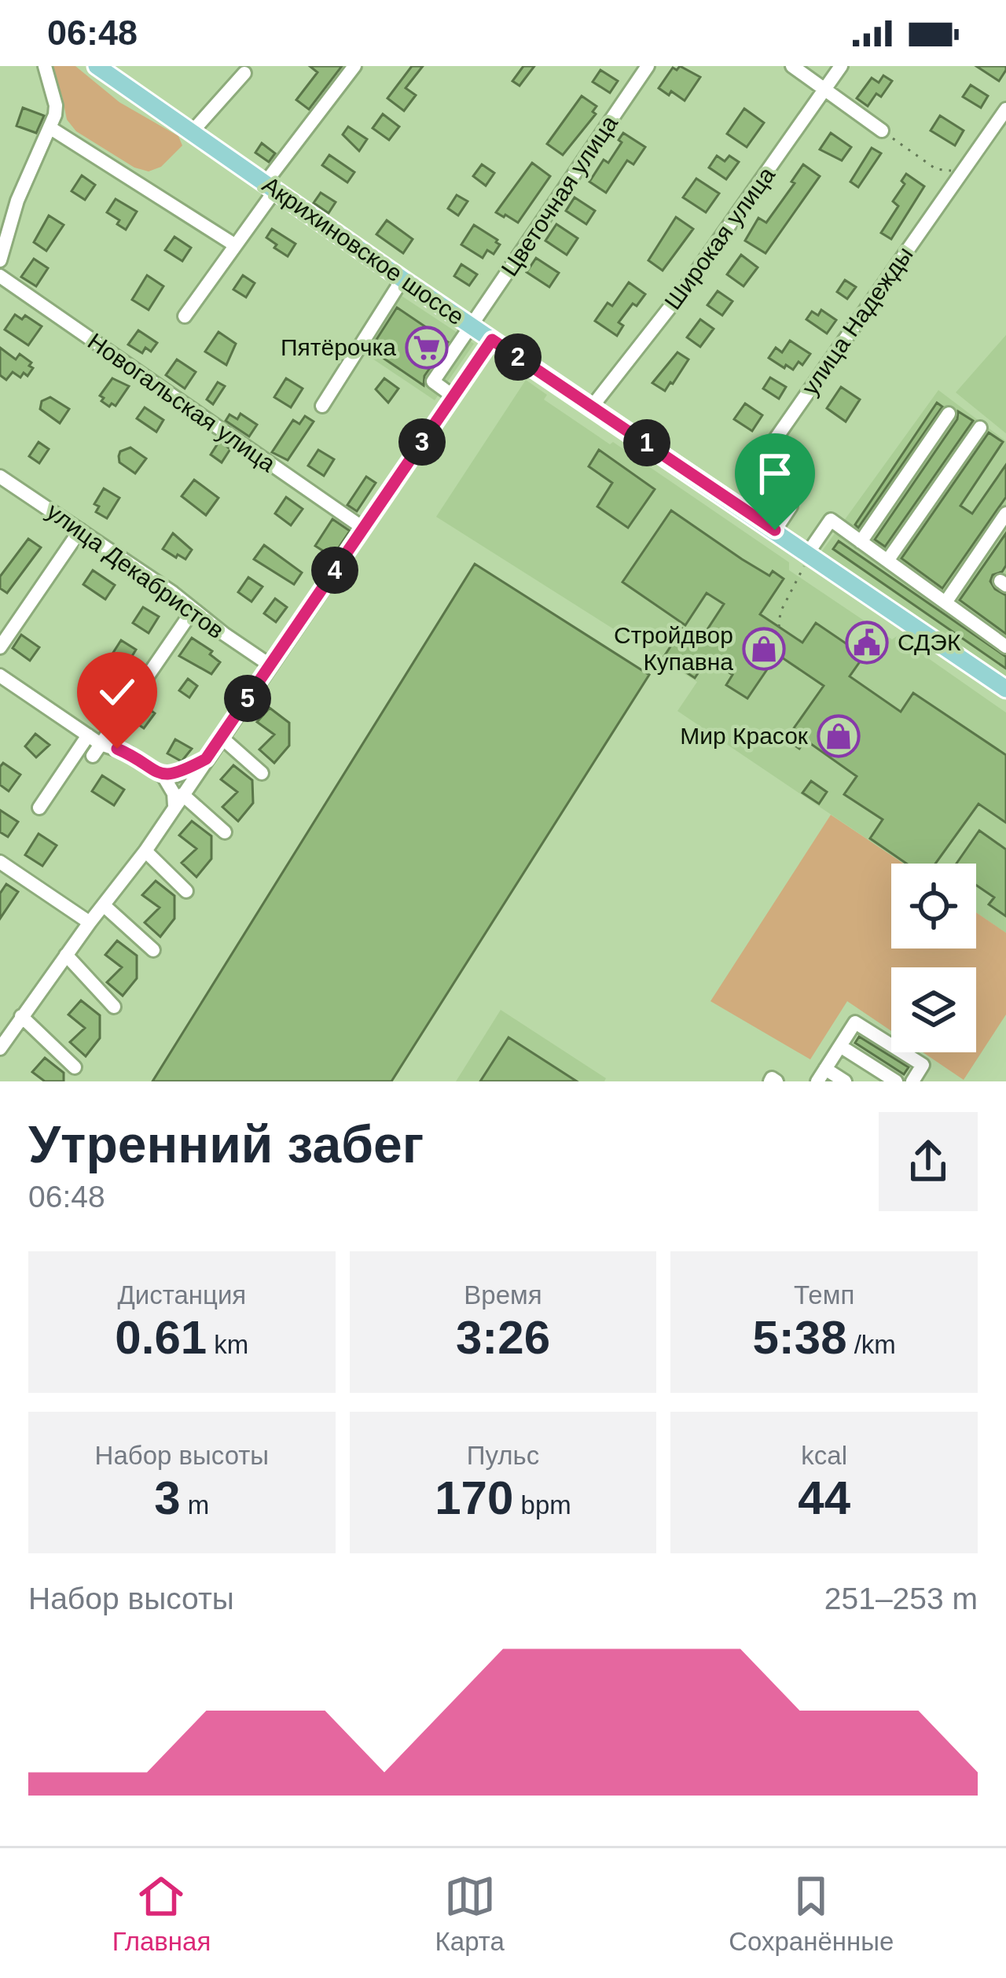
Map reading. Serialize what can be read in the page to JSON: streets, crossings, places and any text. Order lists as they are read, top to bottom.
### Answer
{
  "streets": {
    "main road": ["Акрихиновское шоссе"],
    "street": [
      "Цветочная улица",
      "Широкая улица",
      "улица Надежды",
      "Новогальская улица",
      "улица Декабристов"
    ]
  },
  "crossings": [
    ["Цветочная улица", "Акрихиновское шоссе"],
    ["Широкая улица", "Акрихиновское шоссе"],
    ["Акрихиновское шоссе", "улица Надежды"]
  ],
  "places": {
    "supermarket": ["Пятёрочка"],
    "public building": ["СДЭК"],
    "shop": ["Стройдвор Купавна", "Мир Красок"]
  },
  "page": {
    "status": "06:48",
    "pins": [
      "2",
      "3",
      "1",
      "4",
      "5"
    ],
    "heading": ["Утренний забег", "06:48"],
    "stats": [
      ["Дистанция", "0.61 km"],
      ["Время", "3:26"],
      ["Темп", "5:38 /km"],
      ["Набор высоты", "3 m"],
      ["Пульс", "170 bpm"],
      ["kcal", "44"]
    ],
    "chart": ["Набор высоты", "251–253 m"],
    "tabs": ["Главная", "Карта", "Сохранённые"]
  }
}
